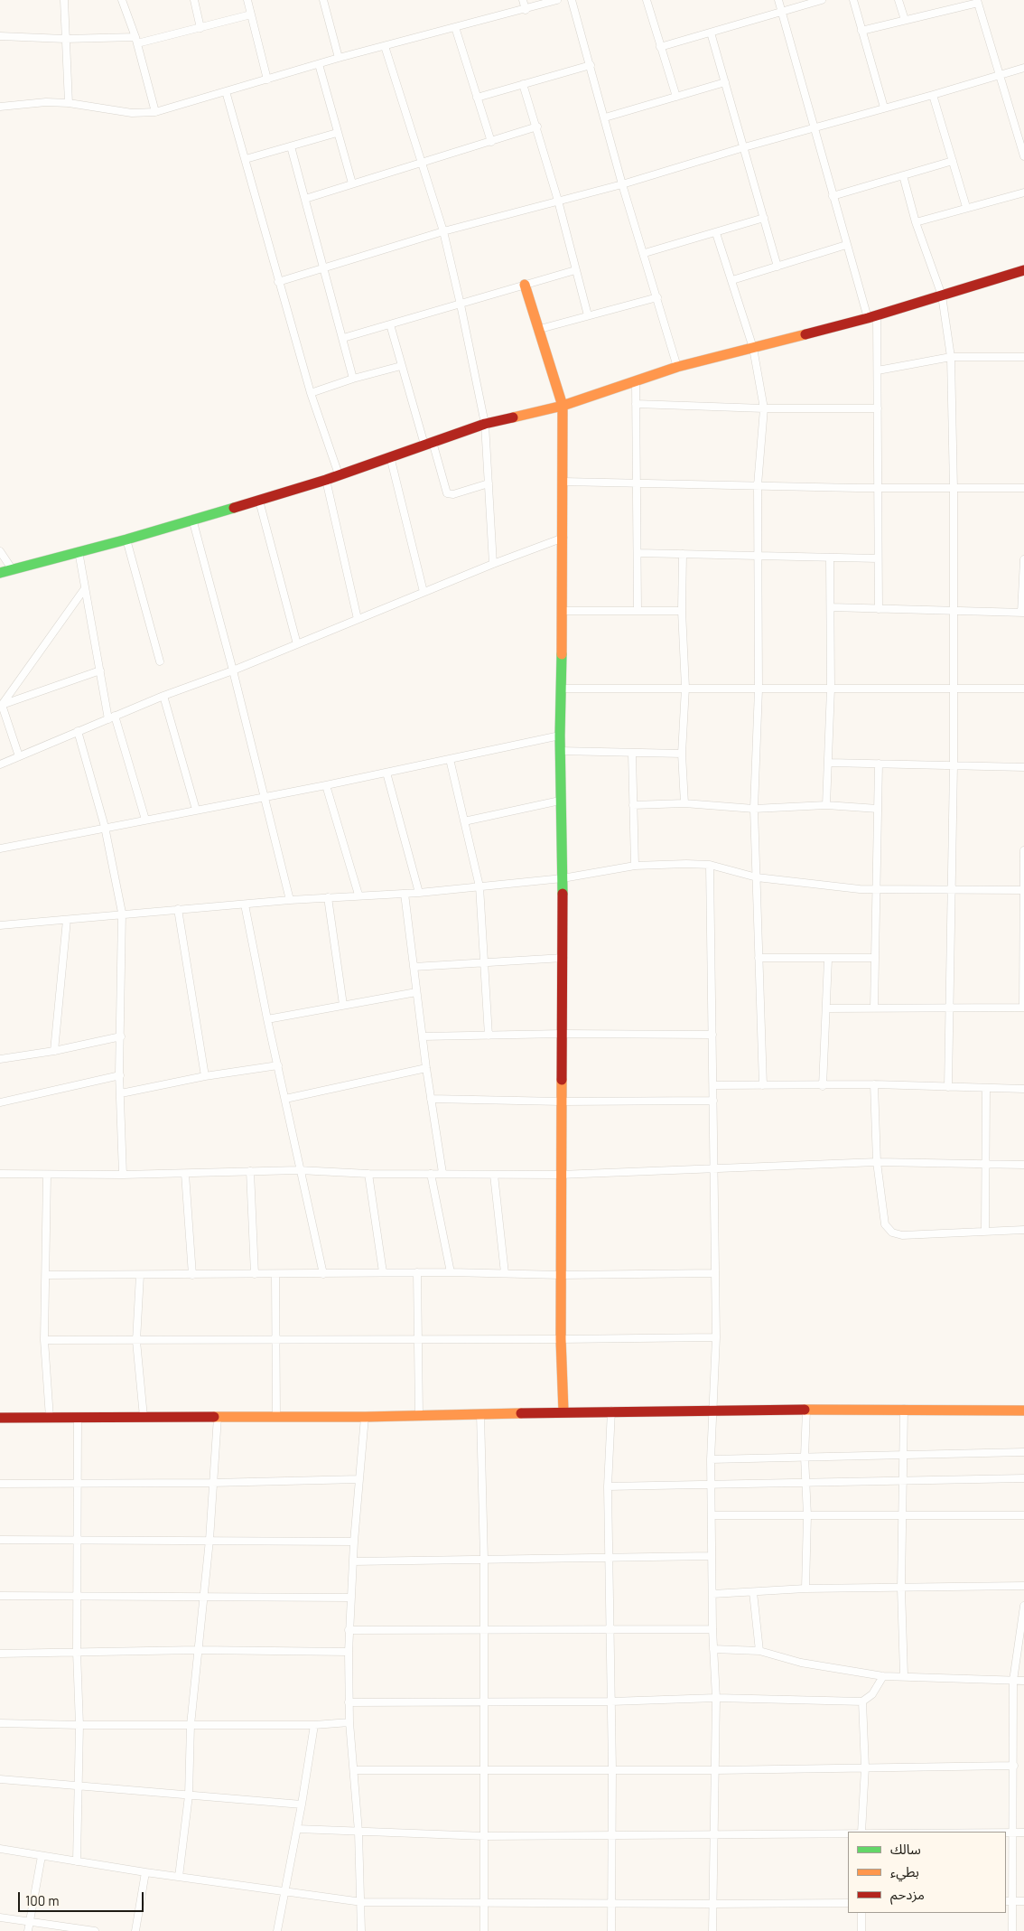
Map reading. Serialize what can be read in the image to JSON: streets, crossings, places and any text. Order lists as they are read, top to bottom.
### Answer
{
  "legend": ["سالك", "بطيء", "مزدحم"],
  "scale_bar": "100 m"
}
